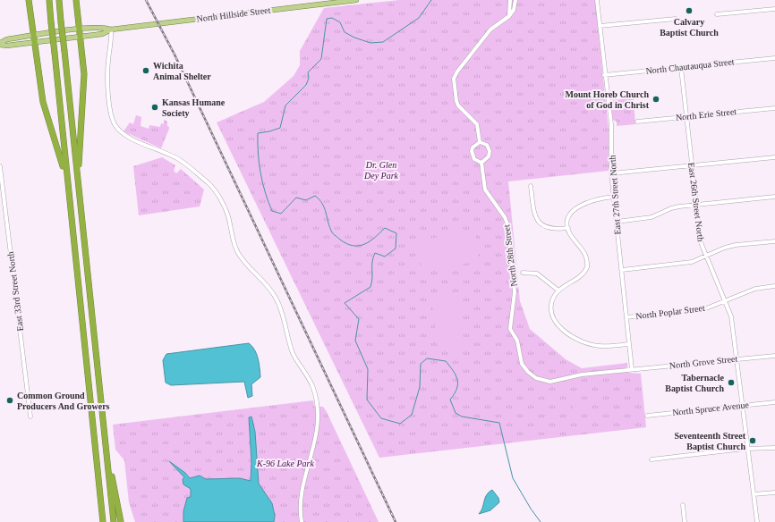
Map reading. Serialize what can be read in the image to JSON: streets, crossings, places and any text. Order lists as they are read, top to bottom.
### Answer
{
  "streets": {
    "main road": ["North Hillside Street"],
    "street": [
      "North Chautauqua Street",
      "North Erie Street",
      "East 27th Street North",
      "East 26th Street North",
      "North 28th Street",
      "East 33rd Street North",
      "North Poplar Street",
      "North Grove Street",
      "North Spruce Avenue"
    ]
  },
  "crossings": [
    ["North Chautauqua Street", "East 27th Street North"],
    ["North Chautauqua Street", "East 26th Street North"],
    ["North Erie Street", "East 26th Street North"],
    ["East 27th Street North", "North 28th Street"],
    ["East 27th Street North", "North Poplar Street"],
    ["East 27th Street North", "North Grove Street"],
    ["East 26th Street North", "North Poplar Street"],
    ["East 26th Street North", "North Grove Street"],
    ["East 26th Street North", "North Spruce Avenue"],
    ["North 28th Street", "North Grove Street"]
  ],
  "parks": ["Dr. Glen Dey Park", "K-96 Lake Park"],
  "places": [
    "Calvary Baptist Church",
    "Wichita Animal Shelter",
    "Mount Horeb Church of God in Christ",
    "Kansas Humane Society",
    "Tabernacle Baptist Church",
    "Common Ground Producers And Growers",
    "Seventeenth Street Baptist Church"
  ]
}
